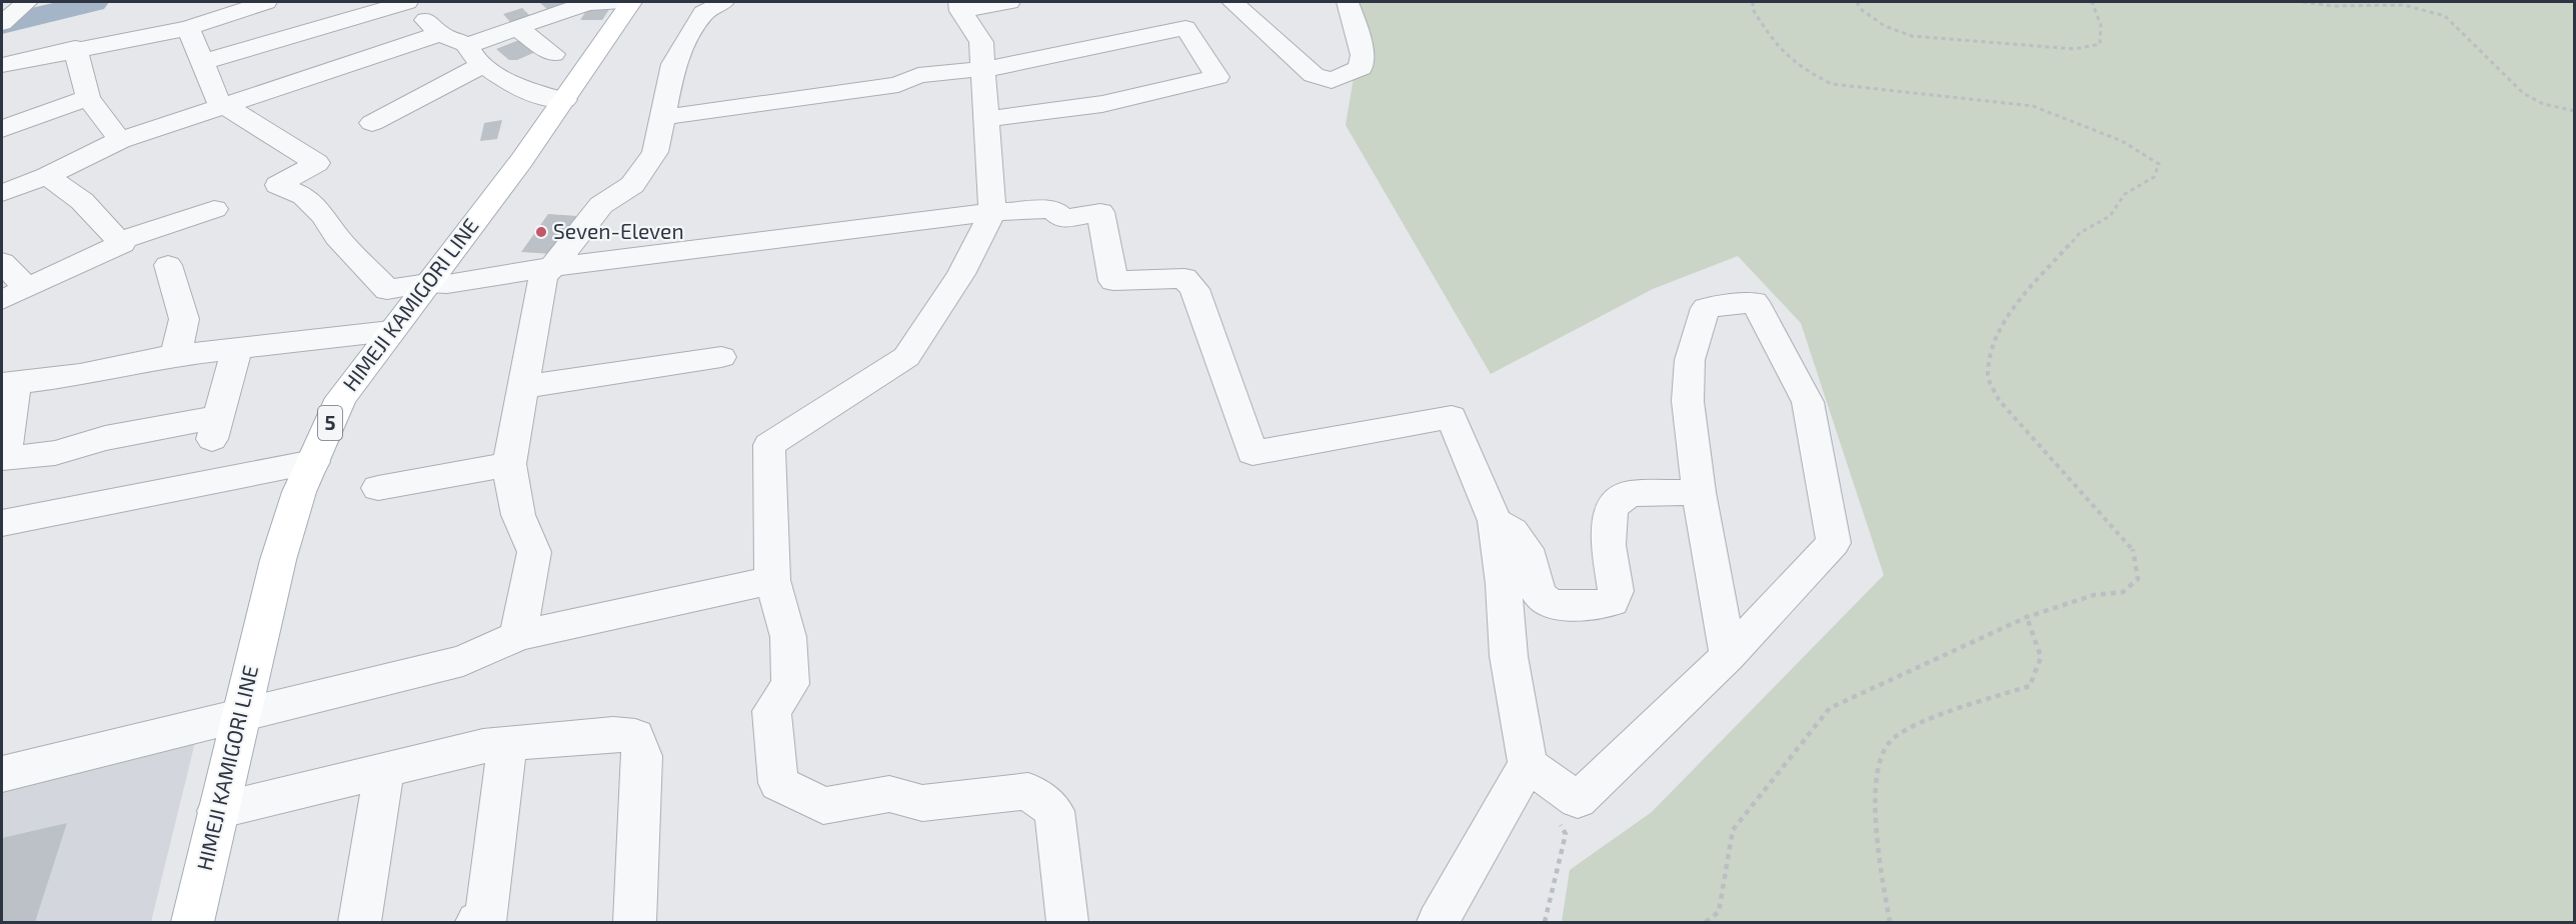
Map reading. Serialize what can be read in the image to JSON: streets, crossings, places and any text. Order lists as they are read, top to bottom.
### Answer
{
  "streets": {
    "main road": ["HIMEJI KAMIGORI LINE", "5"]
  },
  "places": ["Seven-Eleven"]
}
